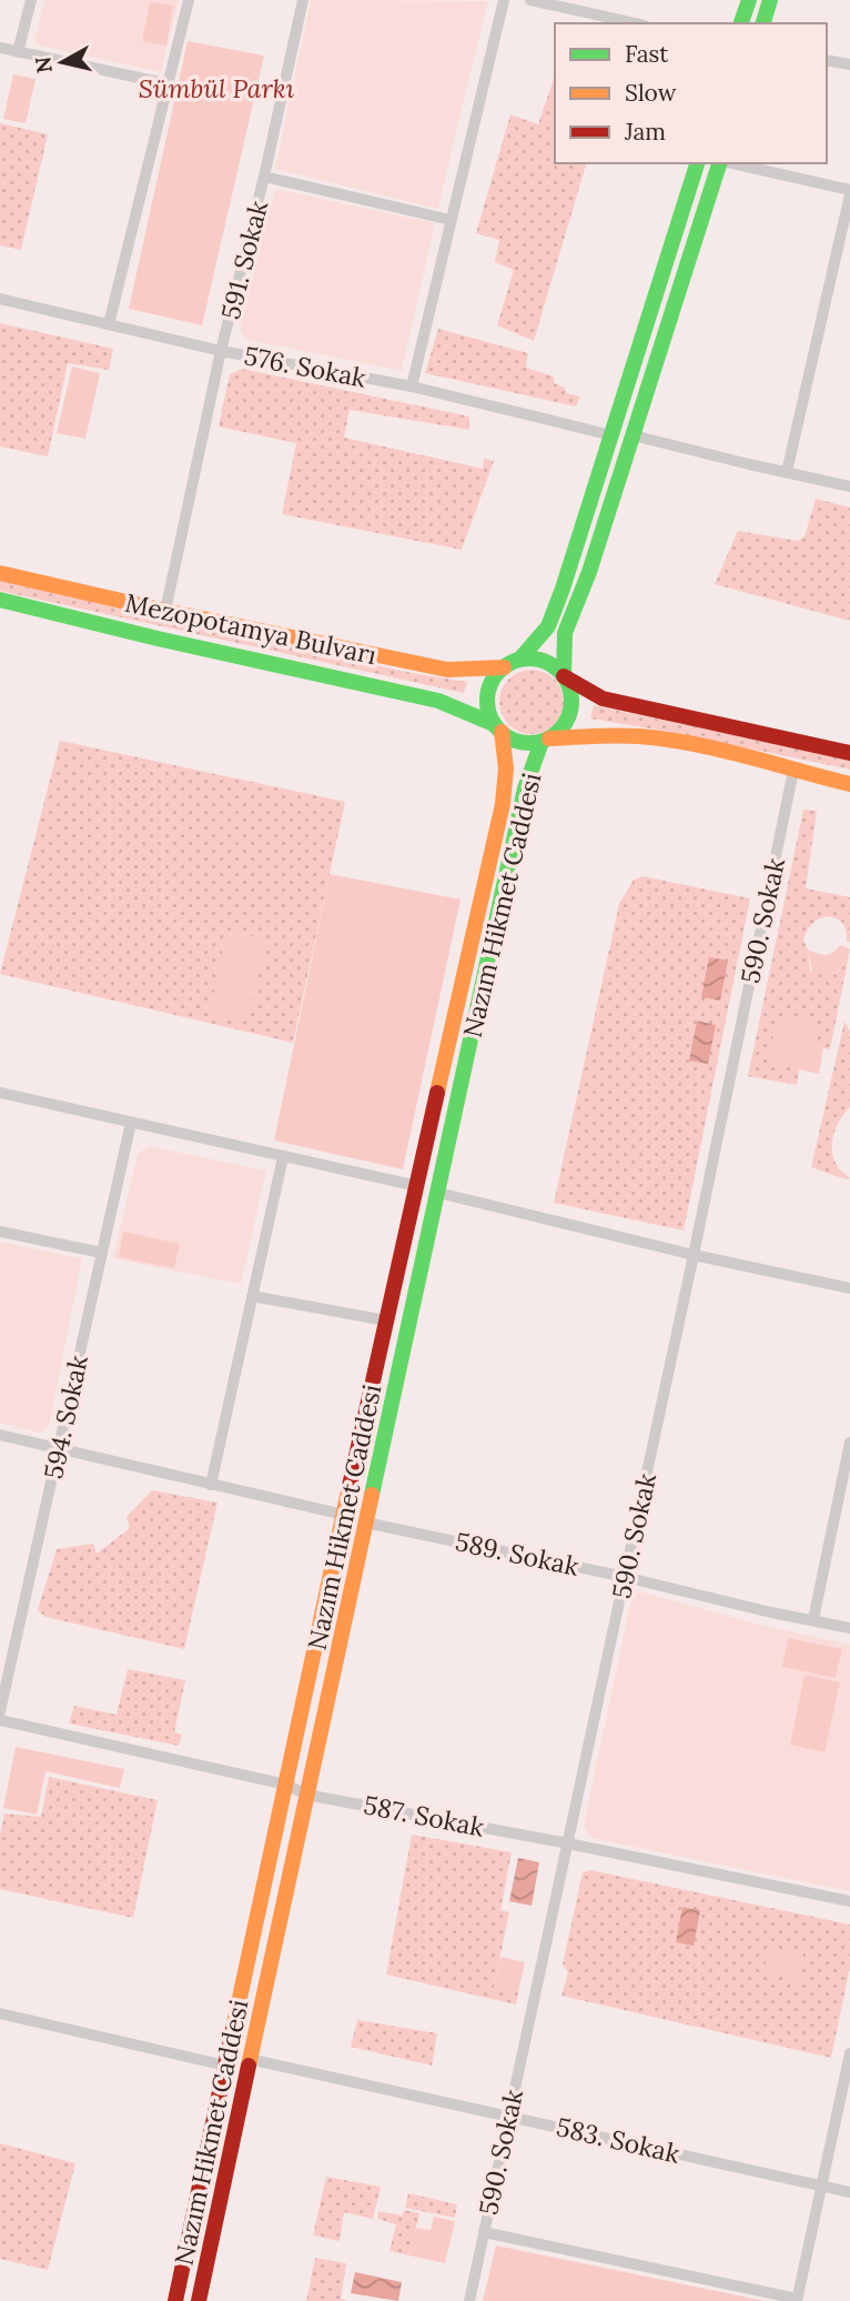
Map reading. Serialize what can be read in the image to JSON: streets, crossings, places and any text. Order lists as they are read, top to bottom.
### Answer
{
  "streets": {
    "main road": ["Mezopotamya Bulvarı", "Nazım Hikmet Caddesi"],
    "street": [
      "591. Sokak",
      "576. Sokak",
      "590. Sokak",
      "594. Sokak",
      "589. Sokak",
      "587. Sokak",
      "583. Sokak"
    ]
  },
  "crossings": [
    ["591. Sokak", "576. Sokak"],
    ["591. Sokak", "Mezopotamya Bulvarı"],
    ["Mezopotamya Bulvarı", "Nazım Hikmet Caddesi"],
    ["Nazım Hikmet Caddesi", "589. Sokak"],
    ["Nazım Hikmet Caddesi", "587. Sokak"],
    ["Nazım Hikmet Caddesi", "583. Sokak"],
    ["590. Sokak", "589. Sokak"],
    ["590. Sokak", "587. Sokak"],
    ["590. Sokak", "583. Sokak"]
  ],
  "parks": ["Sümbül Parkı"],
  "legend": ["Fast", "Slow", "Jam"],
  "north": "left"
}
